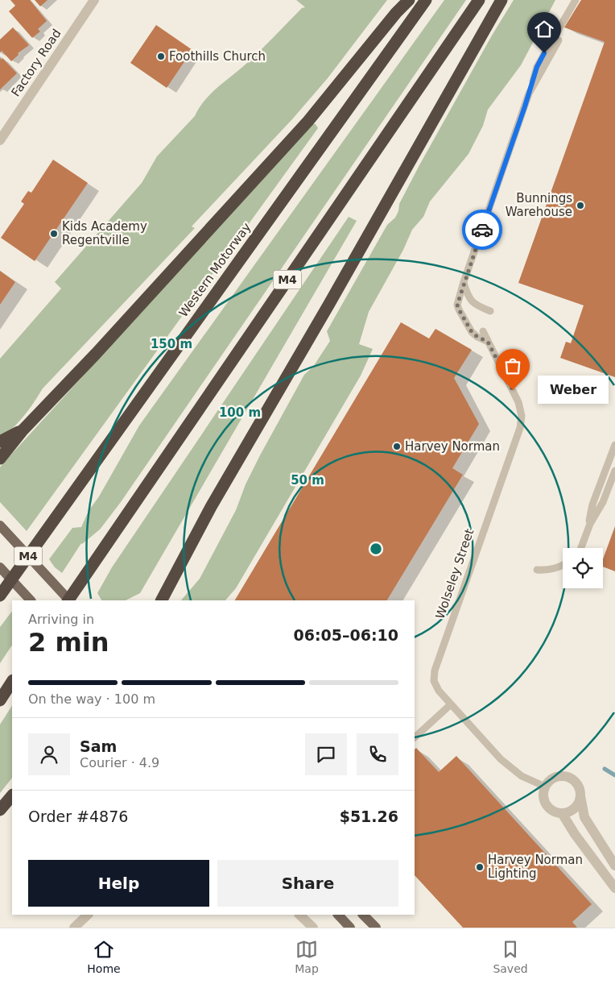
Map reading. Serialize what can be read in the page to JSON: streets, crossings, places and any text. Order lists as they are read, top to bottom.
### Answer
{
  "streets": {
    "highway": ["Western Motorway", "M4"],
    "street": ["Factory Road"],
    "lane": ["Wolseley Street"]
  },
  "places": [
    "Foothills Church",
    "Bunnings Warehouse",
    "Kids Academy Regentville",
    "Weber",
    "Harvey Norman",
    "Harvey Norman Lighting"
  ],
  "page": {
    "bubble": "Weber",
    "heading": ["2 min", "Arriving in", "06:05–06:10"],
    "panel": [
      "Sam",
      "Courier · 4.9",
      "Order #4876",
      "$51.26"
    ],
    "bar": "On the way · 100 m",
    "buttons": ["Help", "Share"],
    "tabs": ["Home", "Map", "Saved"]
  },
  "rings": ["150 m", "100 m", "50 m"]
}
